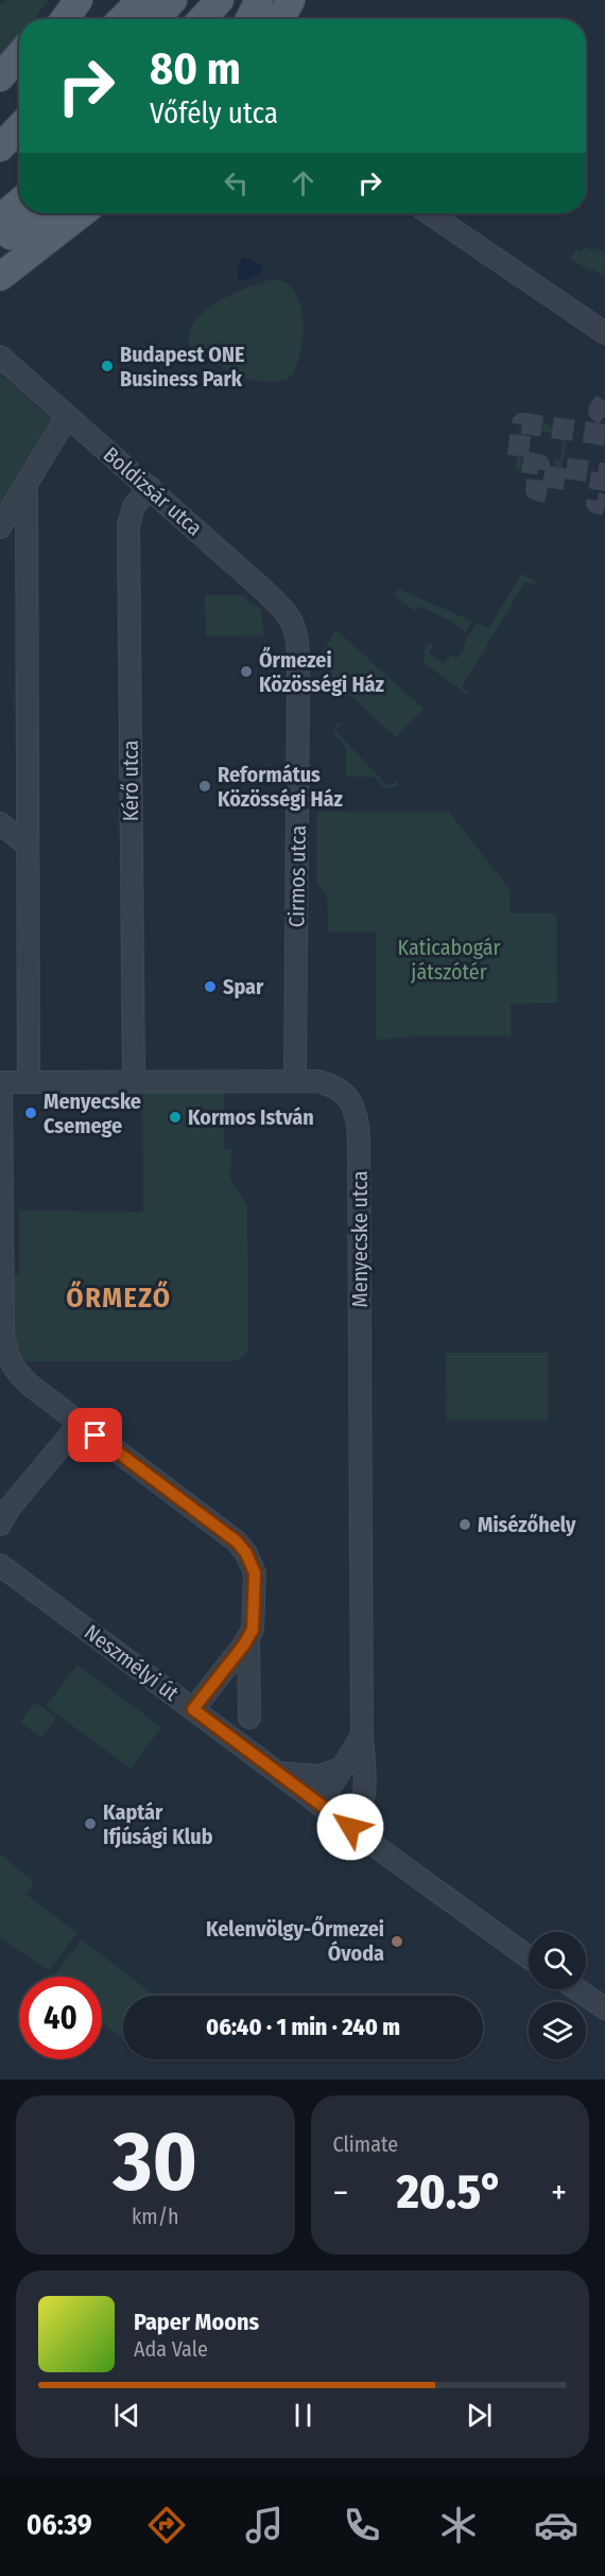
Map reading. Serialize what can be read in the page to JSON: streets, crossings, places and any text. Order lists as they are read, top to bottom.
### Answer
{
  "streets": {
    "street": [
      "Boldizsár utca",
      "Kérő utca",
      "Cirmos utca",
      "Menyecske utca",
      "Neszmélyi út"
    ]
  },
  "crossings": [
    ["Boldizsár utca", "Kérő utca"],
    ["Boldizsár utca", "Cirmos utca"],
    ["Kérő utca", "Menyecske utca"],
    ["Cirmos utca", "Menyecske utca"],
    ["Menyecske utca", "Neszmélyi út"]
  ],
  "districts": ["ŐRMEZŐ"],
  "parks": ["Katicabogár játszótér"],
  "places": [
    "Budapest ONE Business Park",
    "Őrmezei Közösségi Ház",
    "Református Közösségi Ház",
    "Spar",
    "Menyecske Csemege",
    "Kormos István",
    "Misézőhely",
    "Kaptár Ifjúsági Klub",
    "Kelenvölgy-Őrmezei Óvoda"
  ],
  "page": {
    "turn": ["80 m", "Vőfély utca"],
    "limit": "40",
    "trip": "06:40 · 1 min · 240 m",
    "tile": [
      ["30", "km/h"],
      "Climate"
    ],
    "heat": ["−", "20.5°", "+"],
    "song": ["Paper Moons", "Ada Vale"],
    "tabs": "06:39"
  }
}
